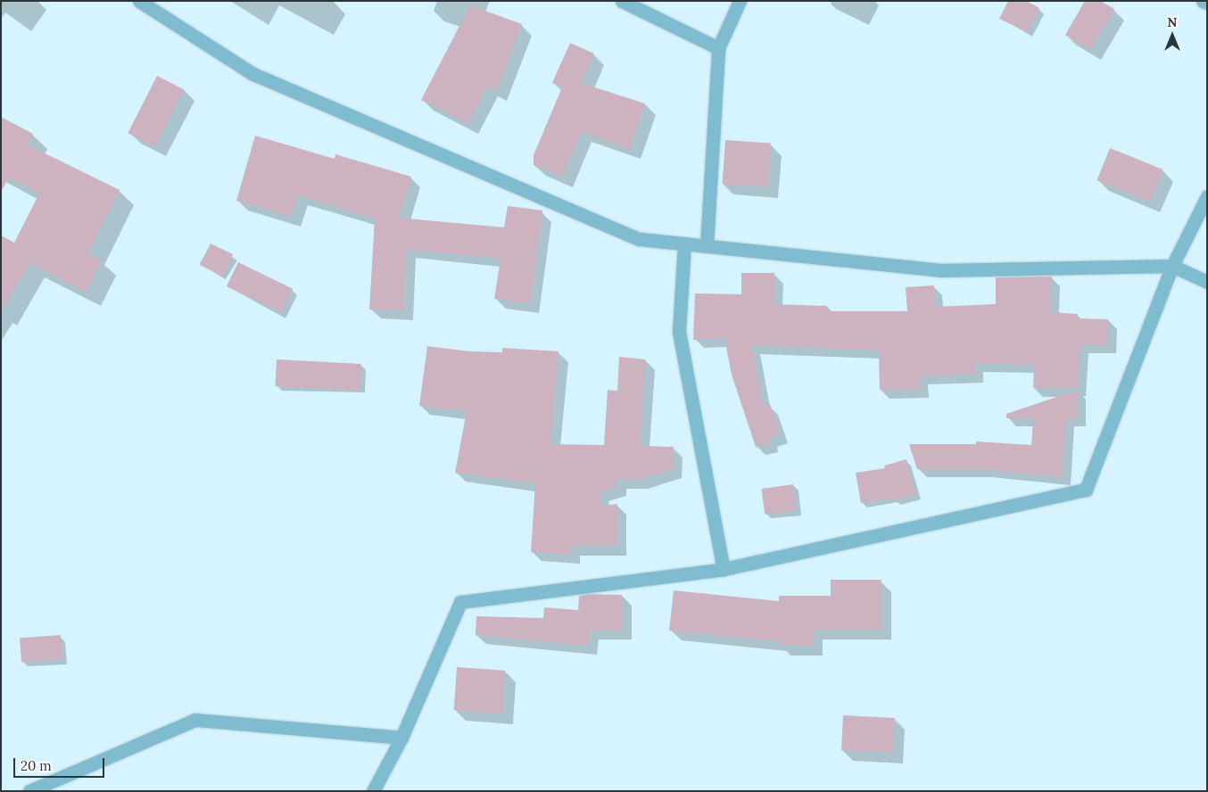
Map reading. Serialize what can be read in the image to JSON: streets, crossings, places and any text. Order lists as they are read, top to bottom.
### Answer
{
  "scale_bar": "20 m",
  "north": "top"
}
